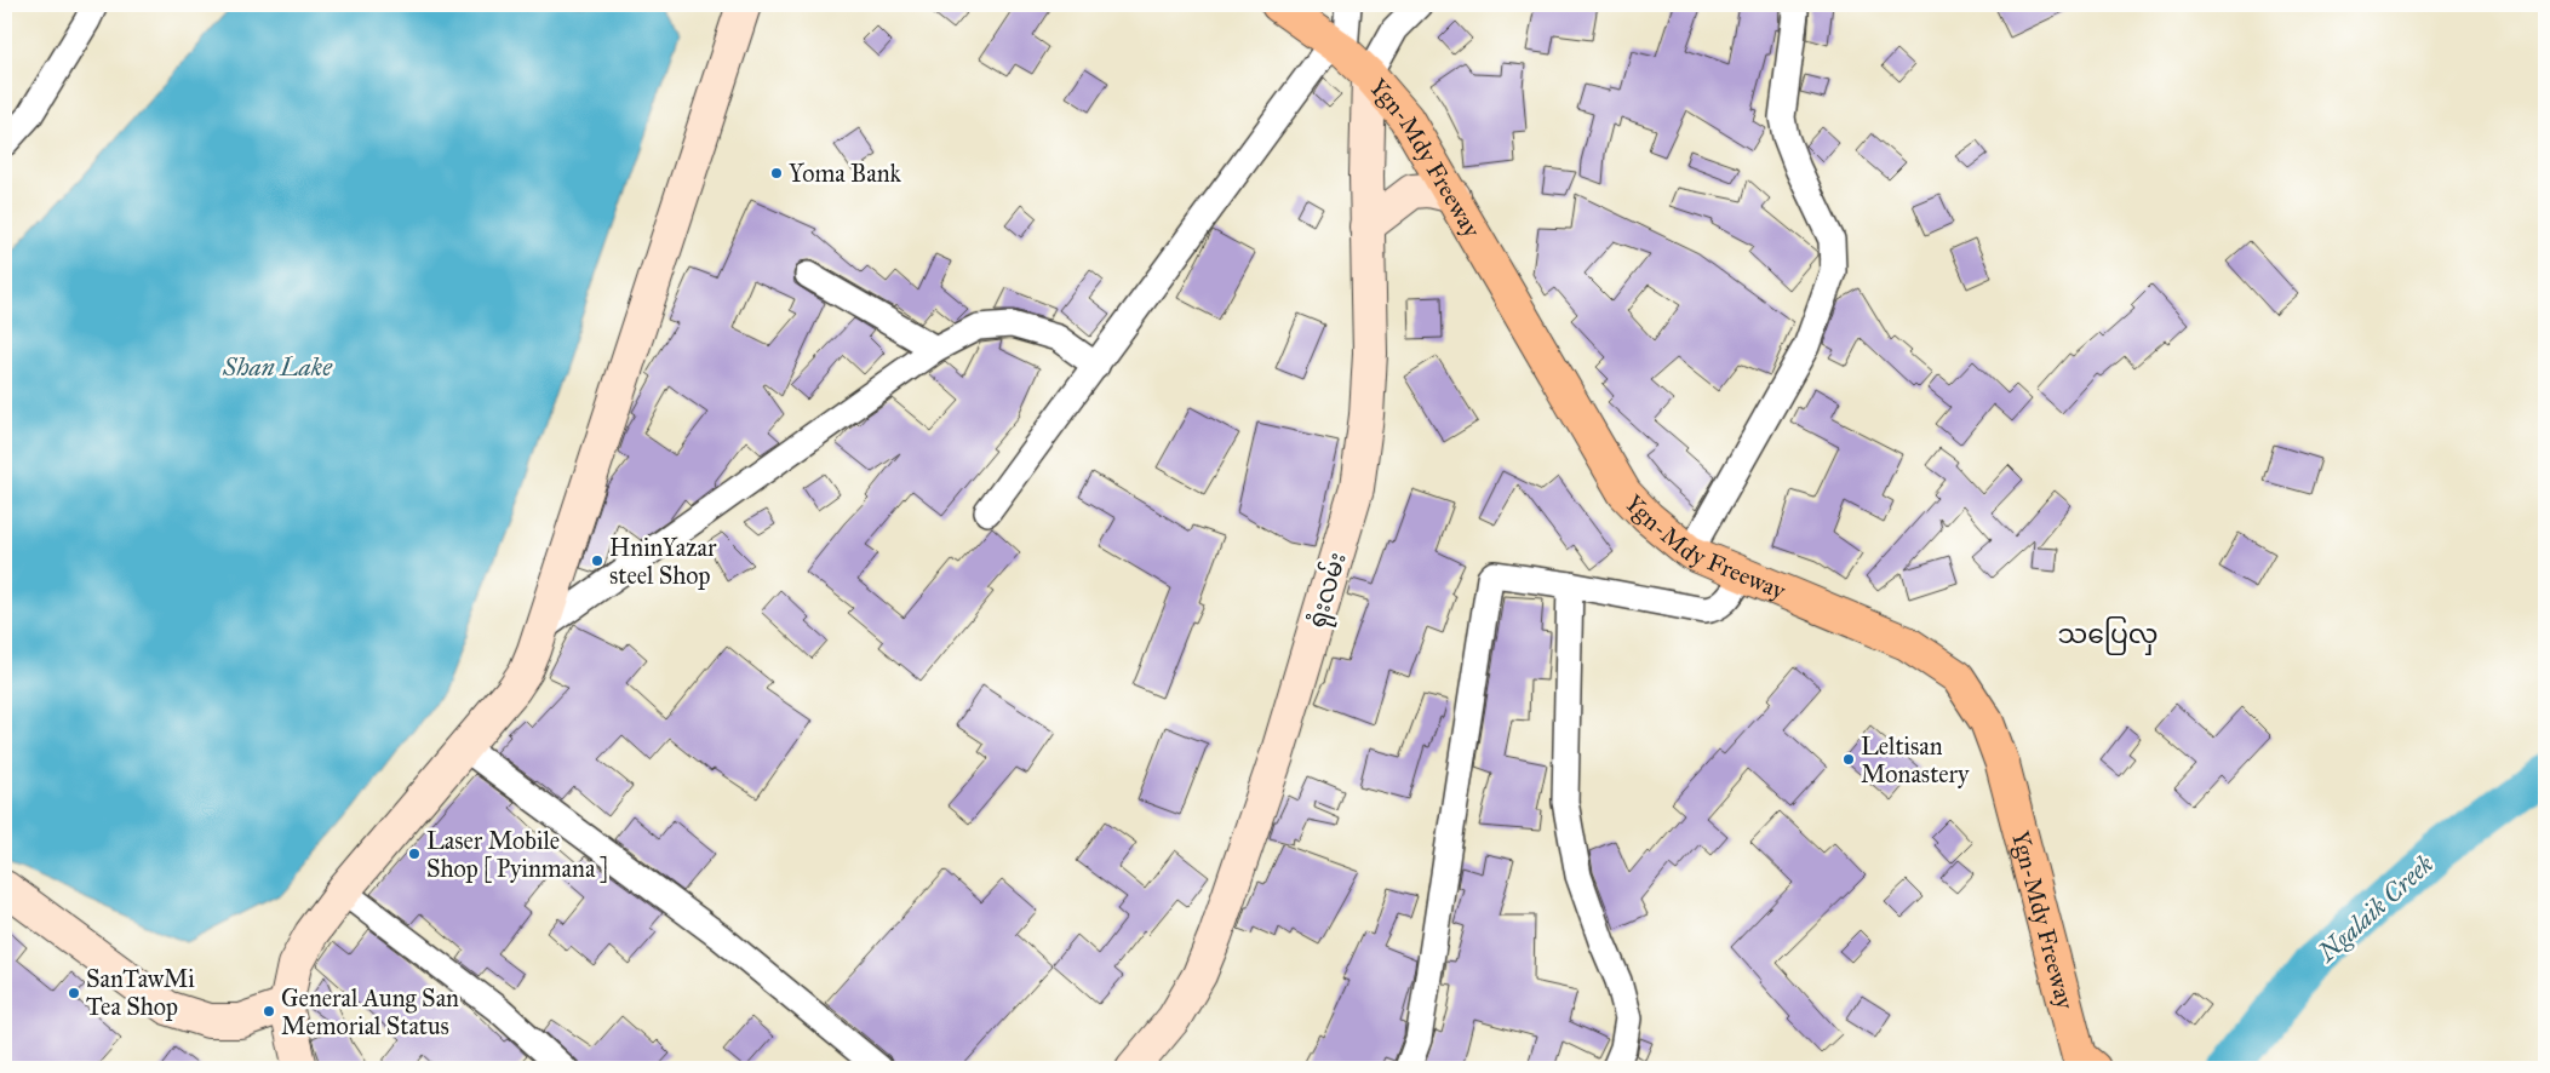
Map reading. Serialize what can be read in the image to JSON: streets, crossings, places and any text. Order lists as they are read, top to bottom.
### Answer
{
  "streets": {
    "main road": ["Ygn-Mdy Freeway"],
    "street": ["ရုံးလမ်း"]
  },
  "crossings": [
    ["Ygn-Mdy Freeway", "ရုံးလမ်း"]
  ],
  "districts": ["သပြေလှ"],
  "water": ["Shan Lake", "Ngalaik Creek"],
  "places": [
    "Yoma Bank",
    "HninYazar steel Shop",
    "Leltisan Monastery",
    "Laser Mobile Shop [ Pyinmana ]",
    "SanTawMi Tea Shop",
    "General Aung San Memorial Status"
  ]
}
